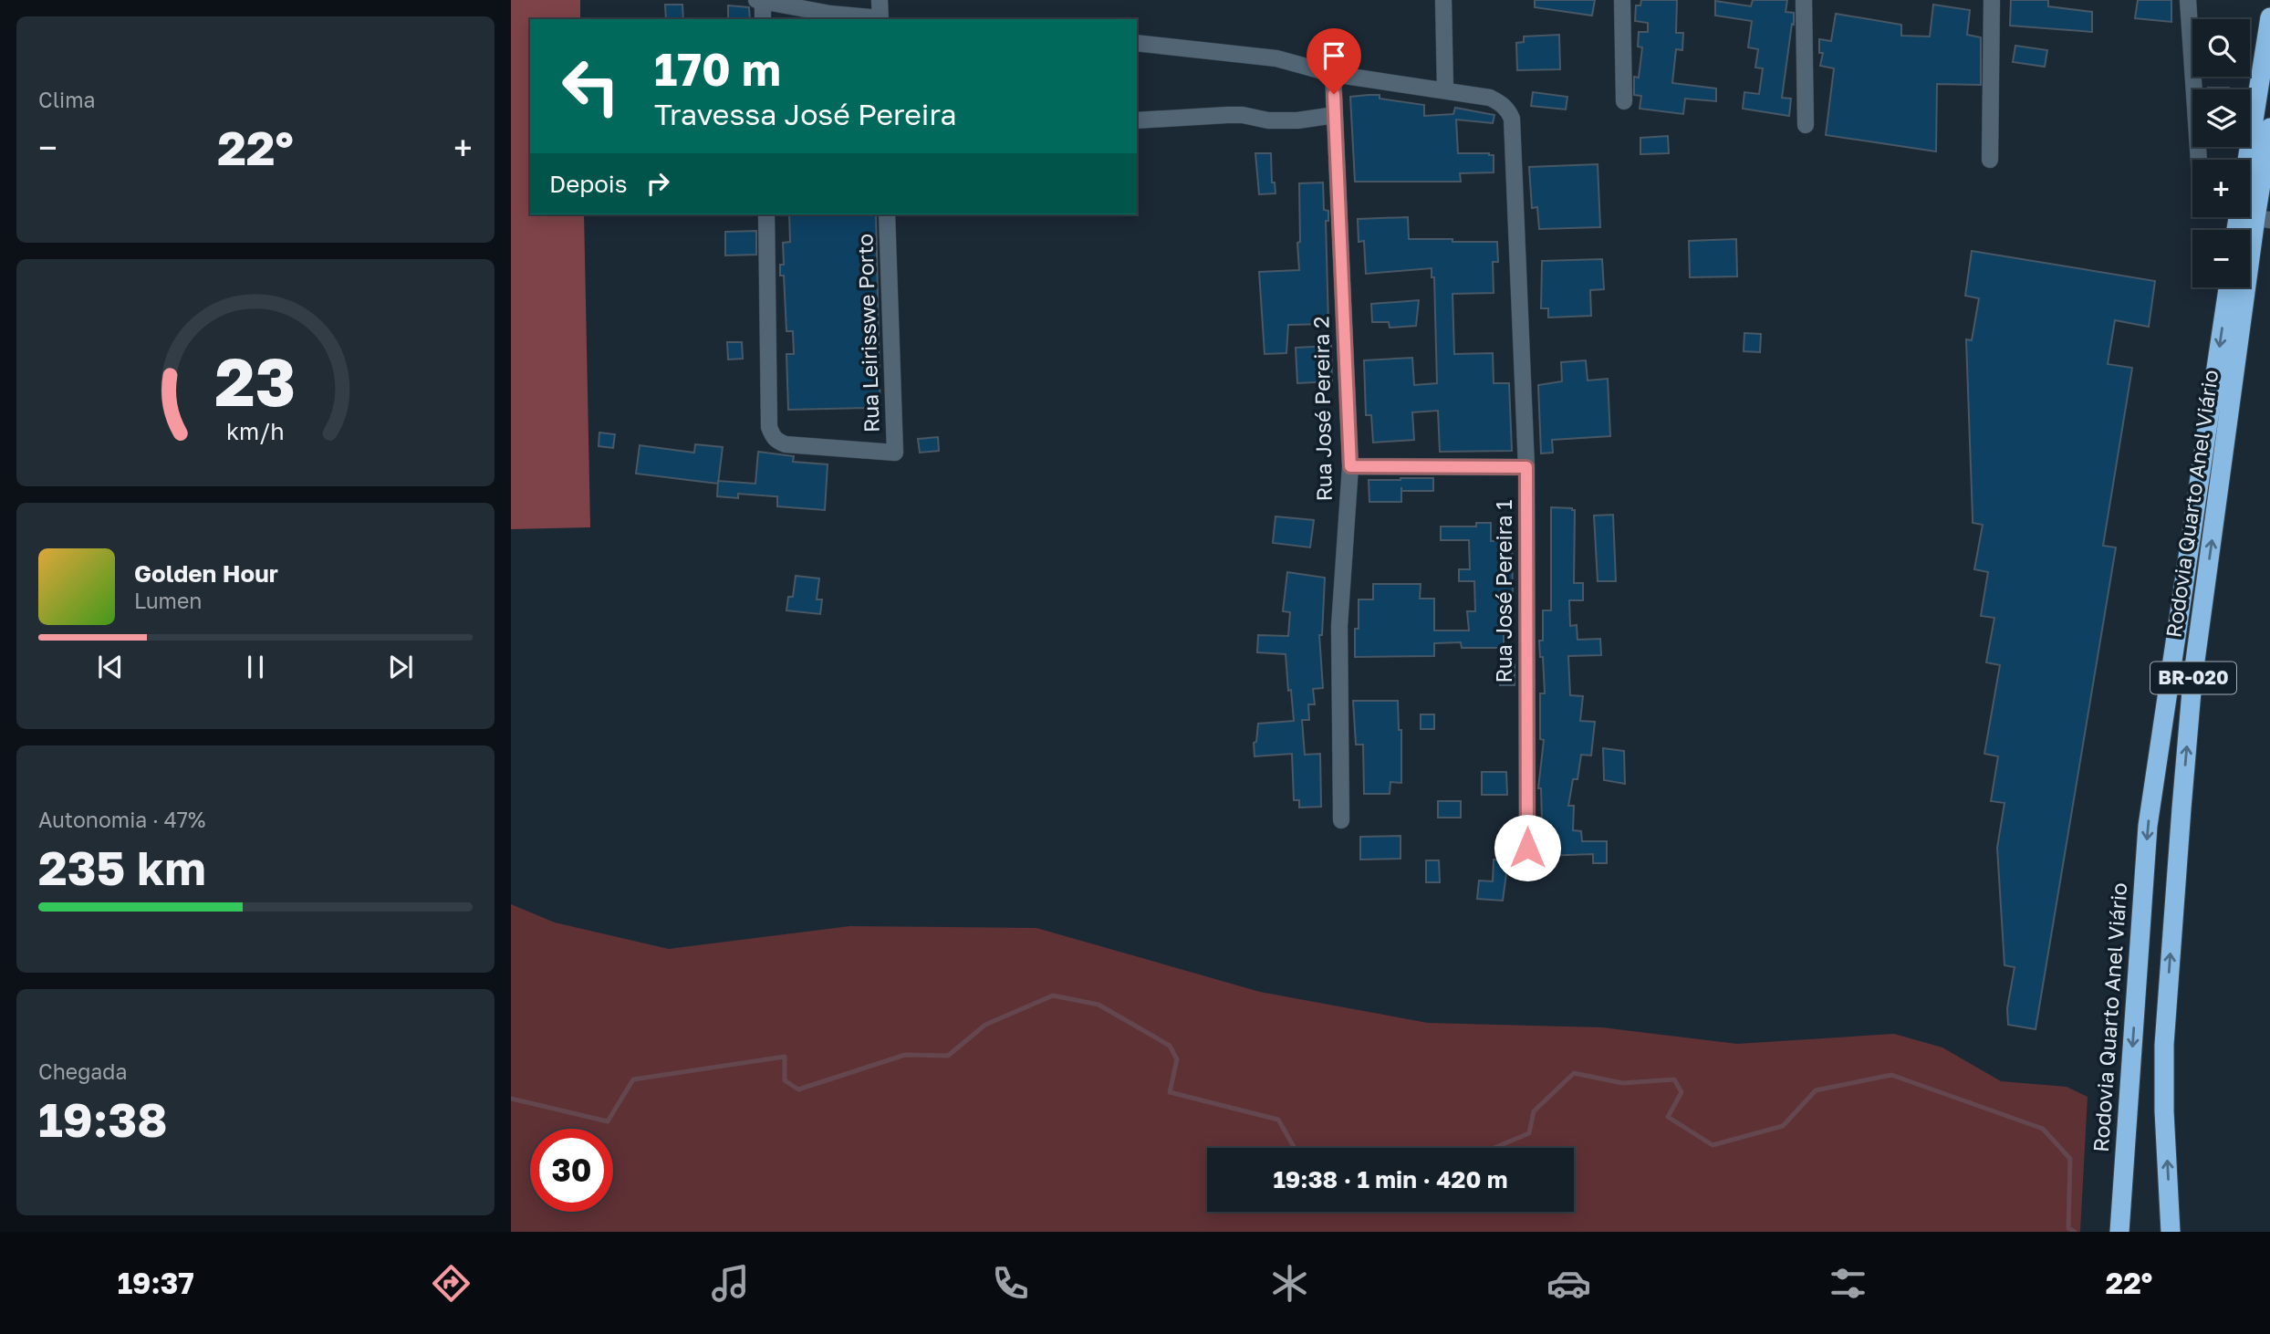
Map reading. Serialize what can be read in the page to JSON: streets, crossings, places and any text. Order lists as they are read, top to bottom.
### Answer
{
  "streets": {
    "highway": ["Rodovia Quarto Anel Viário", "BR-020"],
    "street": ["Rua Leirisswe Porto", "Rua José Pereira 2", "Rua José Pereira 1"]
  },
  "page": {
    "tile": [
      "Clima",
      ["Autonomia · 47%", "235 km"],
      ["Chegada", "19:38"]
    ],
    "map_buttons": ["+", "−"],
    "turn": ["170 m", "Travessa José Pereira"],
    "heat": ["−", "22°", "+"],
    "then": "Depois",
    "song": ["Golden Hour", "Lumen"],
    "limit": "30",
    "trip": "19:38 · 1 min · 420 m",
    "tabs": ["19:37", "22°"],
    "gauge": ["23", "km/h"]
  }
}
